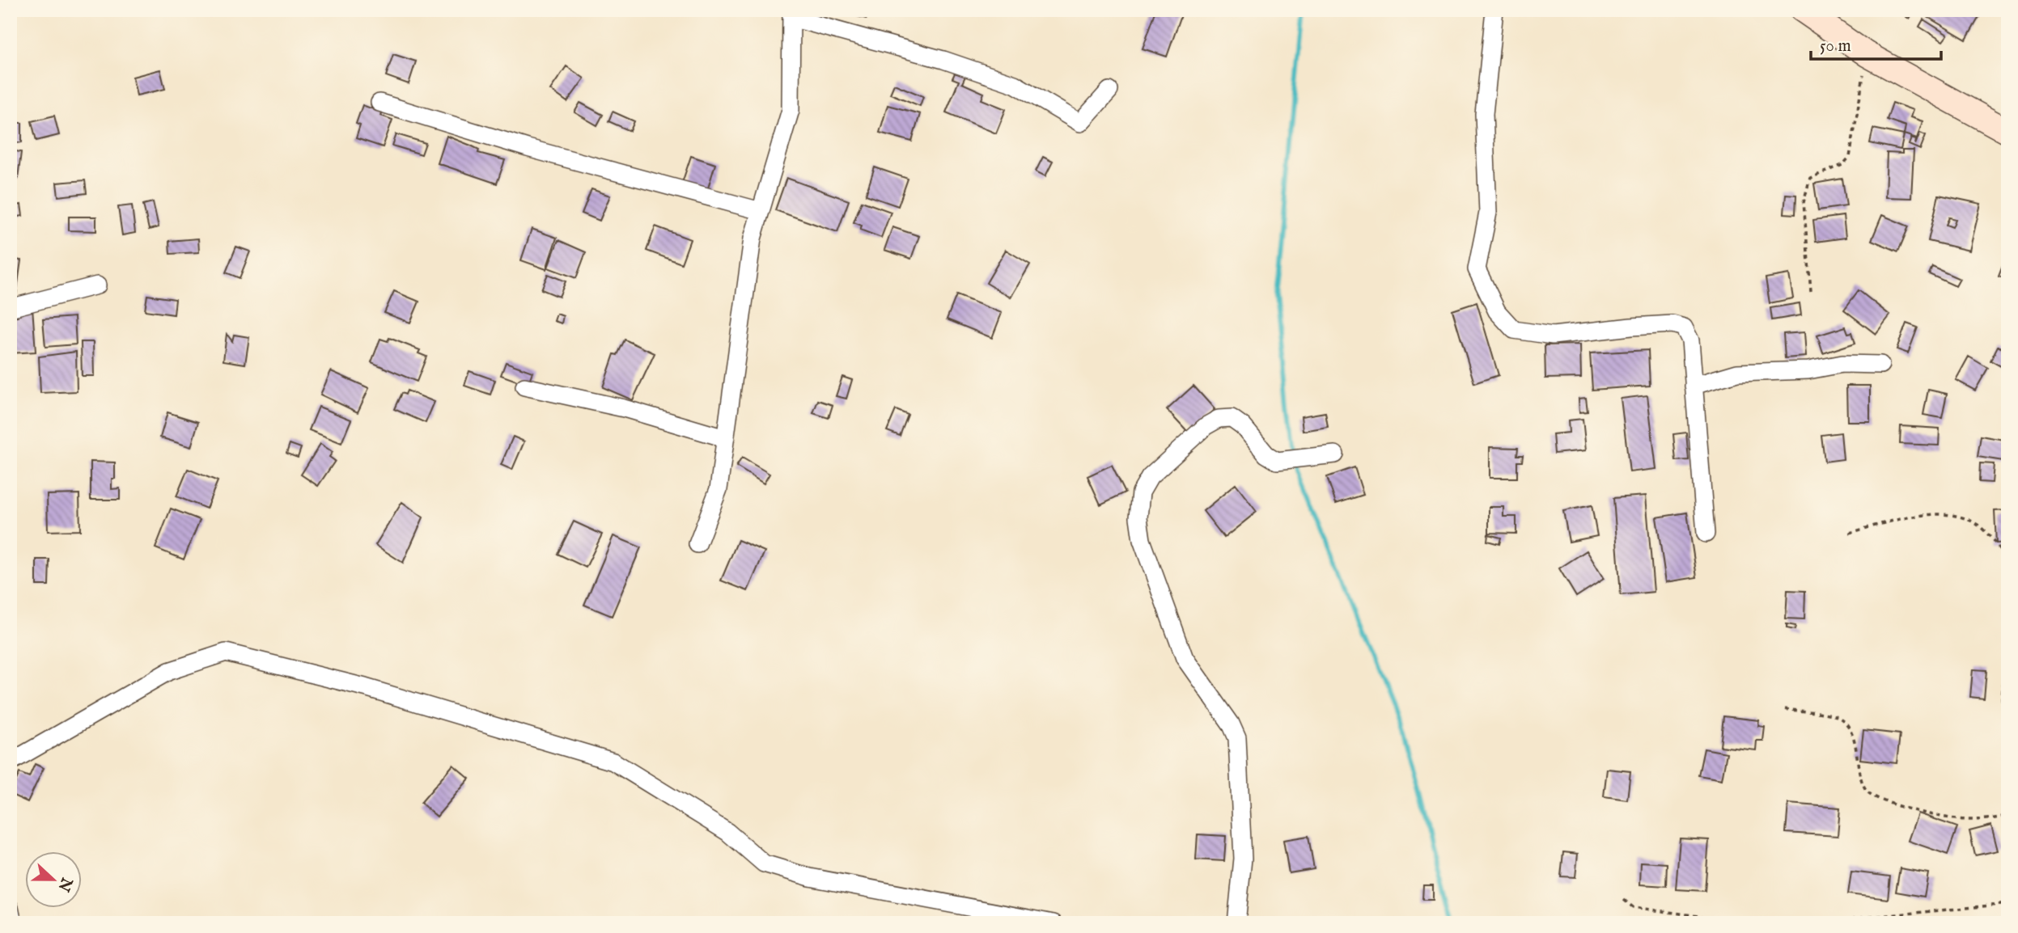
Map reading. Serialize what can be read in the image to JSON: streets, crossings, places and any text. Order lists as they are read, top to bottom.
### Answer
{
  "scale_bar": "50 m",
  "north": "right"
}
